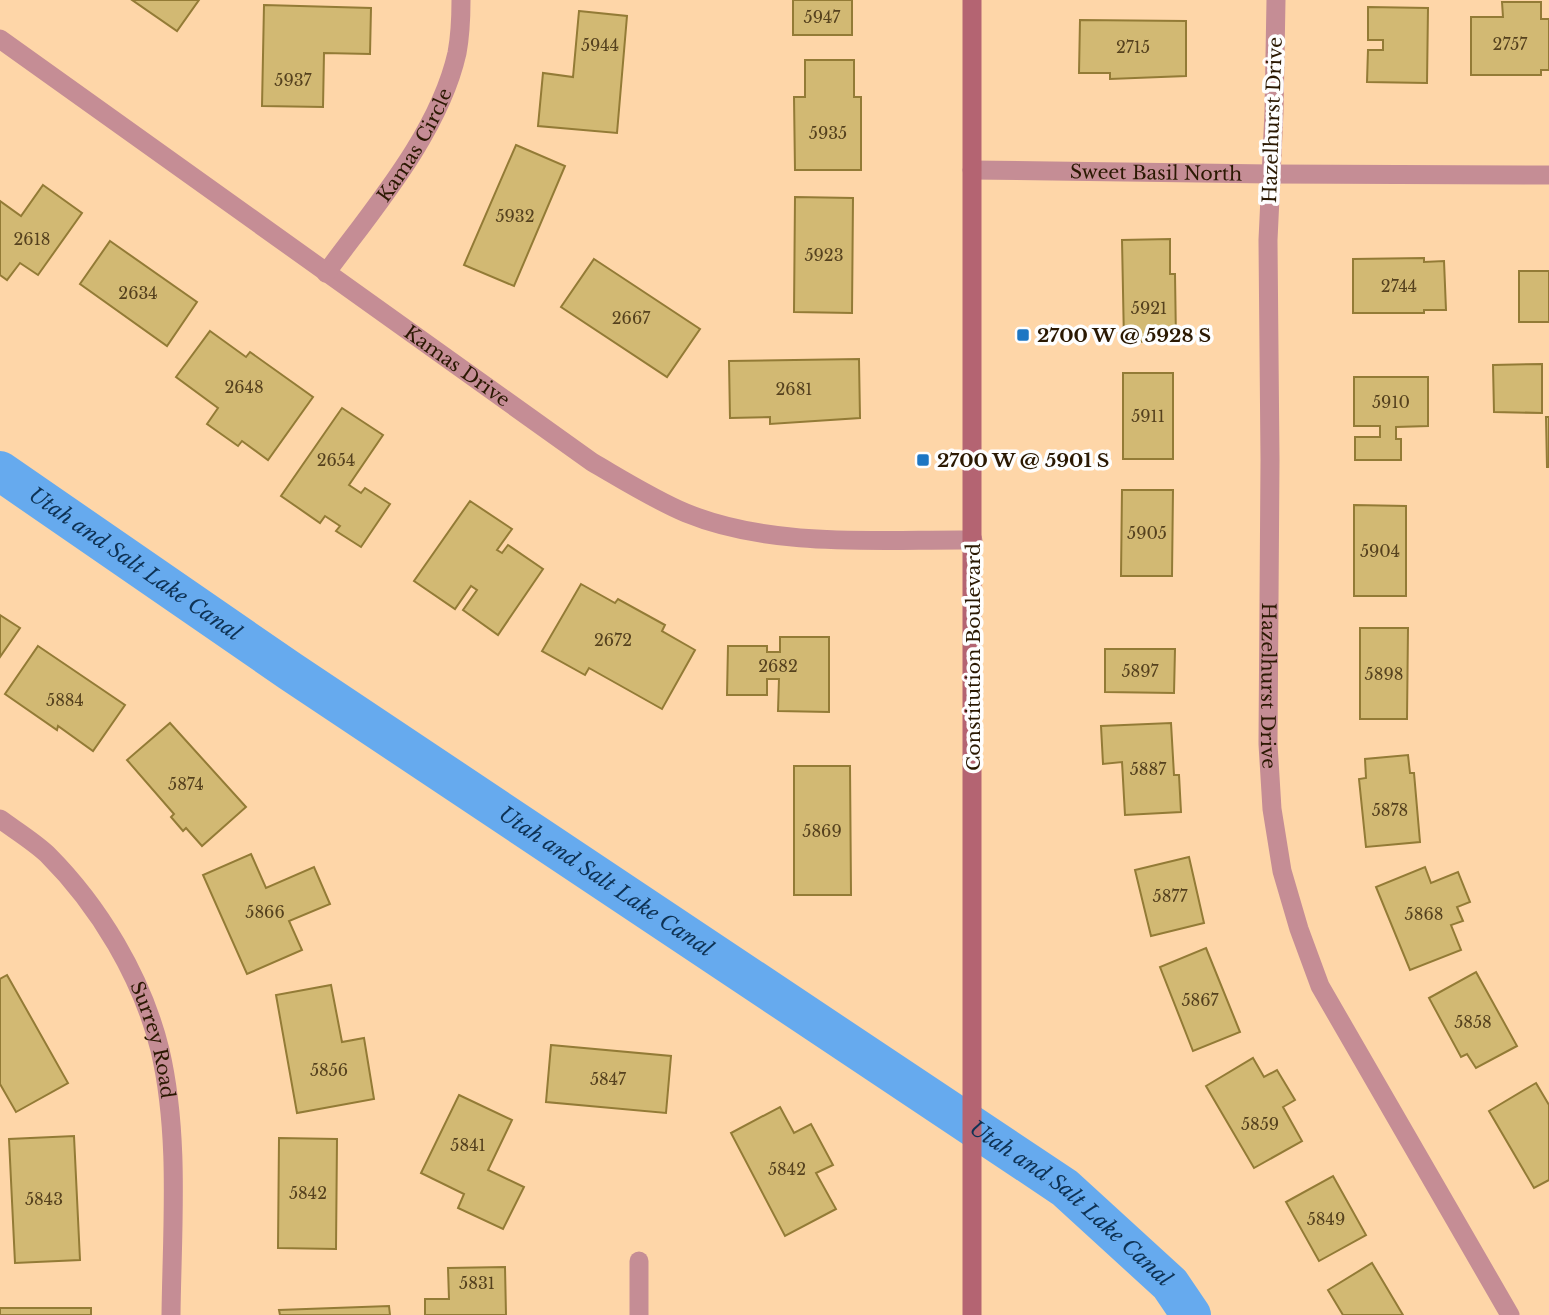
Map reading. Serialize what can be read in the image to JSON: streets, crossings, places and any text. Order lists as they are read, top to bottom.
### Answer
{
  "streets": {
    "main road": ["Constitution Boulevard"],
    "street": [
      "Hazelhurst Drive",
      "Kamas Circle",
      "Sweet Basil North",
      "Kamas Drive",
      "Surrey Road"
    ]
  },
  "crossings": [
    ["Hazelhurst Drive", "Sweet Basil North"],
    ["Kamas Circle", "Kamas Drive"],
    ["Sweet Basil North", "Constitution Boulevard"],
    ["Kamas Drive", "Constitution Boulevard"]
  ],
  "water": ["Utah and Salt Lake Canal"],
  "places": {
    "transit": ["2700 W @ 5928 S", "2700 W @ 5901 S"]
  },
  "house_numbers": [
    "5947",
    "2757",
    "5944",
    "2715",
    "5937",
    "5935",
    "5932",
    "2618",
    "5923",
    "2744",
    "2634",
    "5921",
    "2667",
    "2648",
    "2681",
    "5910",
    "5911",
    "2654",
    "5905",
    "5904",
    "2672",
    "2682",
    "5897",
    "5898",
    "5884",
    "5887",
    "5874",
    "5878",
    "5869",
    "5877",
    "5866",
    "5868",
    "5867",
    "5858",
    "5856",
    "5847",
    "5859",
    "5841",
    "5842",
    "5842",
    "5843",
    "5849",
    "5831"
  ]
}
